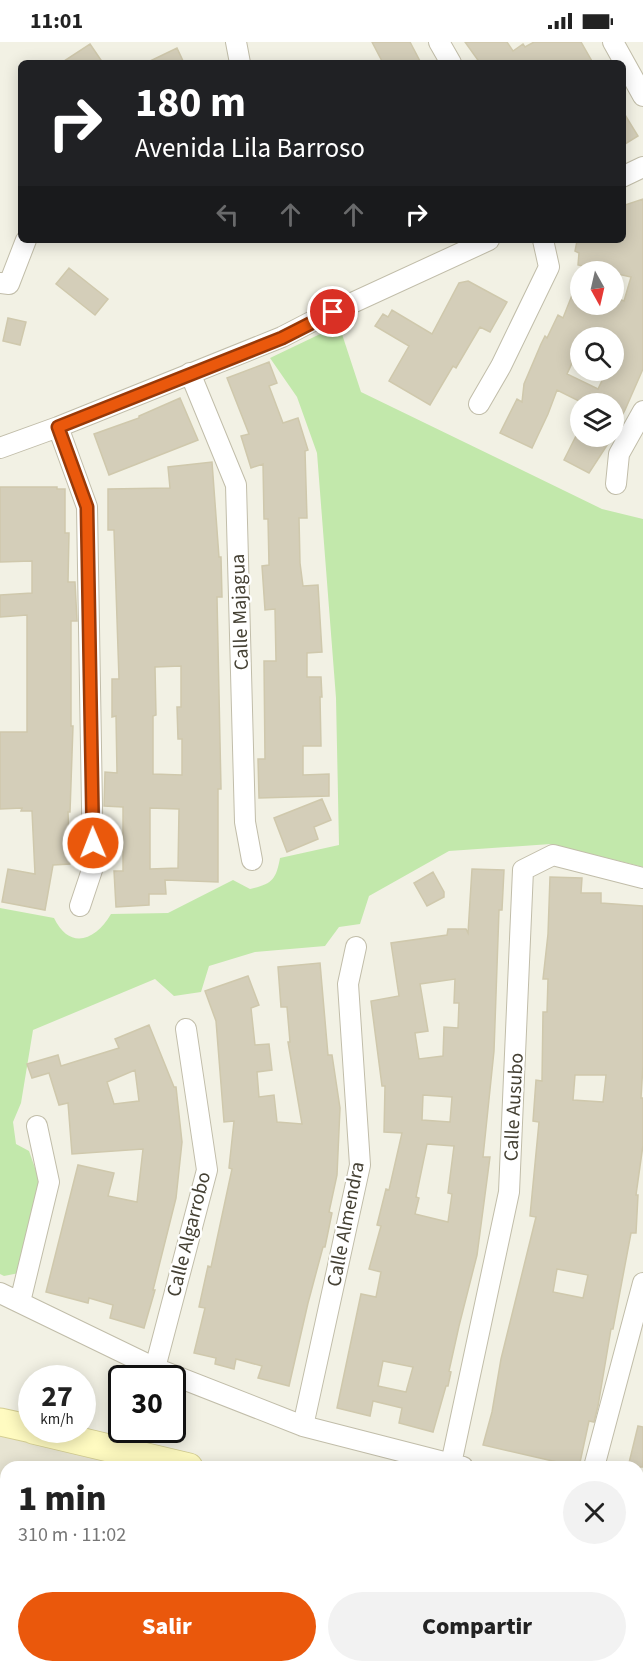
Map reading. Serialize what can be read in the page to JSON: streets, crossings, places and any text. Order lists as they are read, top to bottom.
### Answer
{
  "streets": {
    "street": [
      "Calle Majagua",
      "Calle Ausubo",
      "Calle Almendra",
      "Calle Algarrobo"
    ]
  },
  "north": "bottom",
  "page": {
    "status": "11:01",
    "turn": ["180 m", "Avenida Lila Barroso"],
    "speed": "27 km/h",
    "limit": "30",
    "heading": ["1 min", "310 m · 11:02"],
    "buttons": ["Salir", "Compartir"]
  }
}
